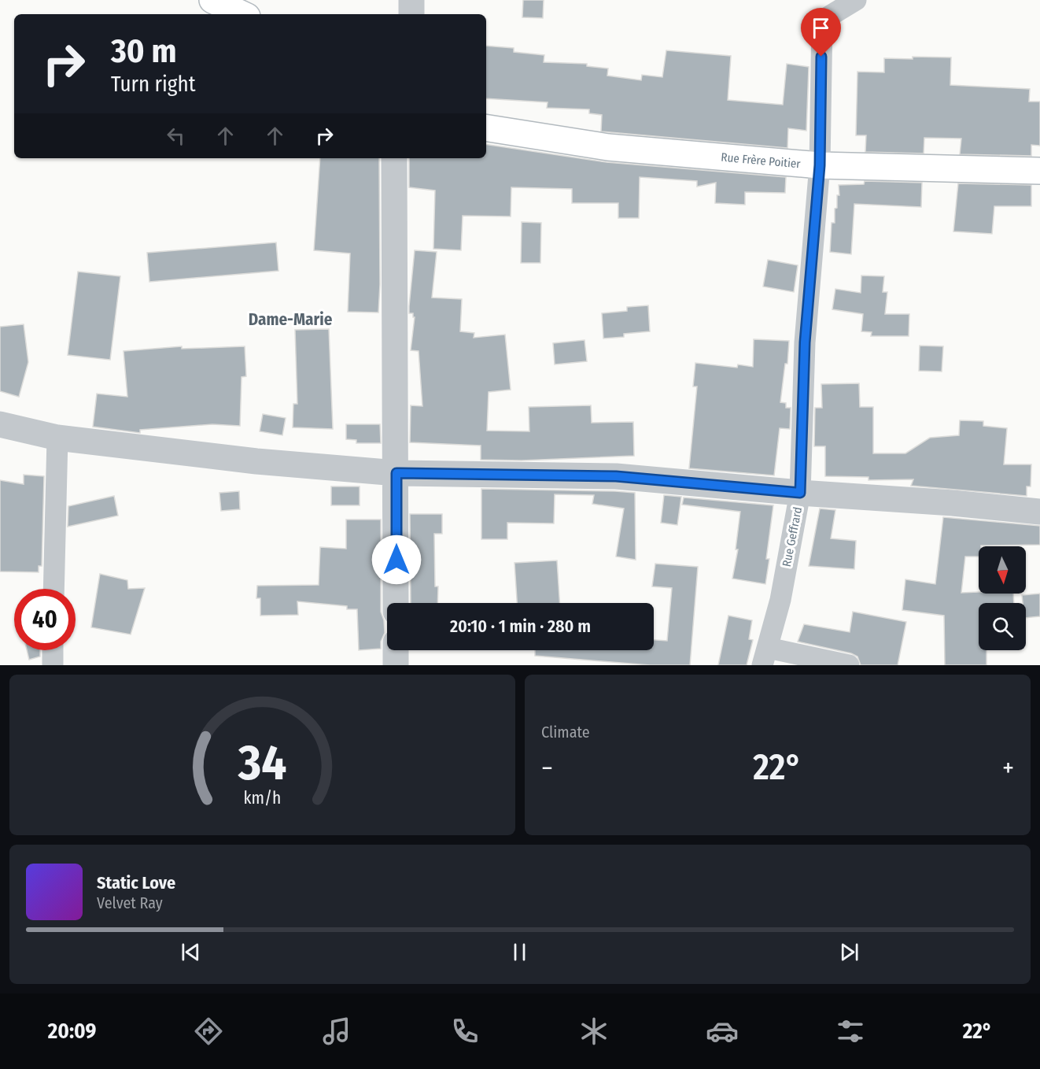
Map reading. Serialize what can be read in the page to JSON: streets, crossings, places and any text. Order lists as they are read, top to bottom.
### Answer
{
  "streets": {
    "main road": ["Rue Frère Poitier"],
    "street": ["Rue Geffrard"]
  },
  "crossings": [
    ["Rue Frère Poitier", "Rue Geffrard"]
  ],
  "districts": ["Dame-Marie"],
  "north": "bottom",
  "page": {
    "turn": ["30 m", "Turn right"],
    "limit": "40",
    "trip": "20:10 · 1 min · 280 m",
    "tile": "Climate",
    "heat": ["−", "22°", "+"],
    "song": ["Static Love", "Velvet Ray"],
    "tabs": ["20:09", "22°"],
    "gauge": ["34", "km/h"]
  }
}
